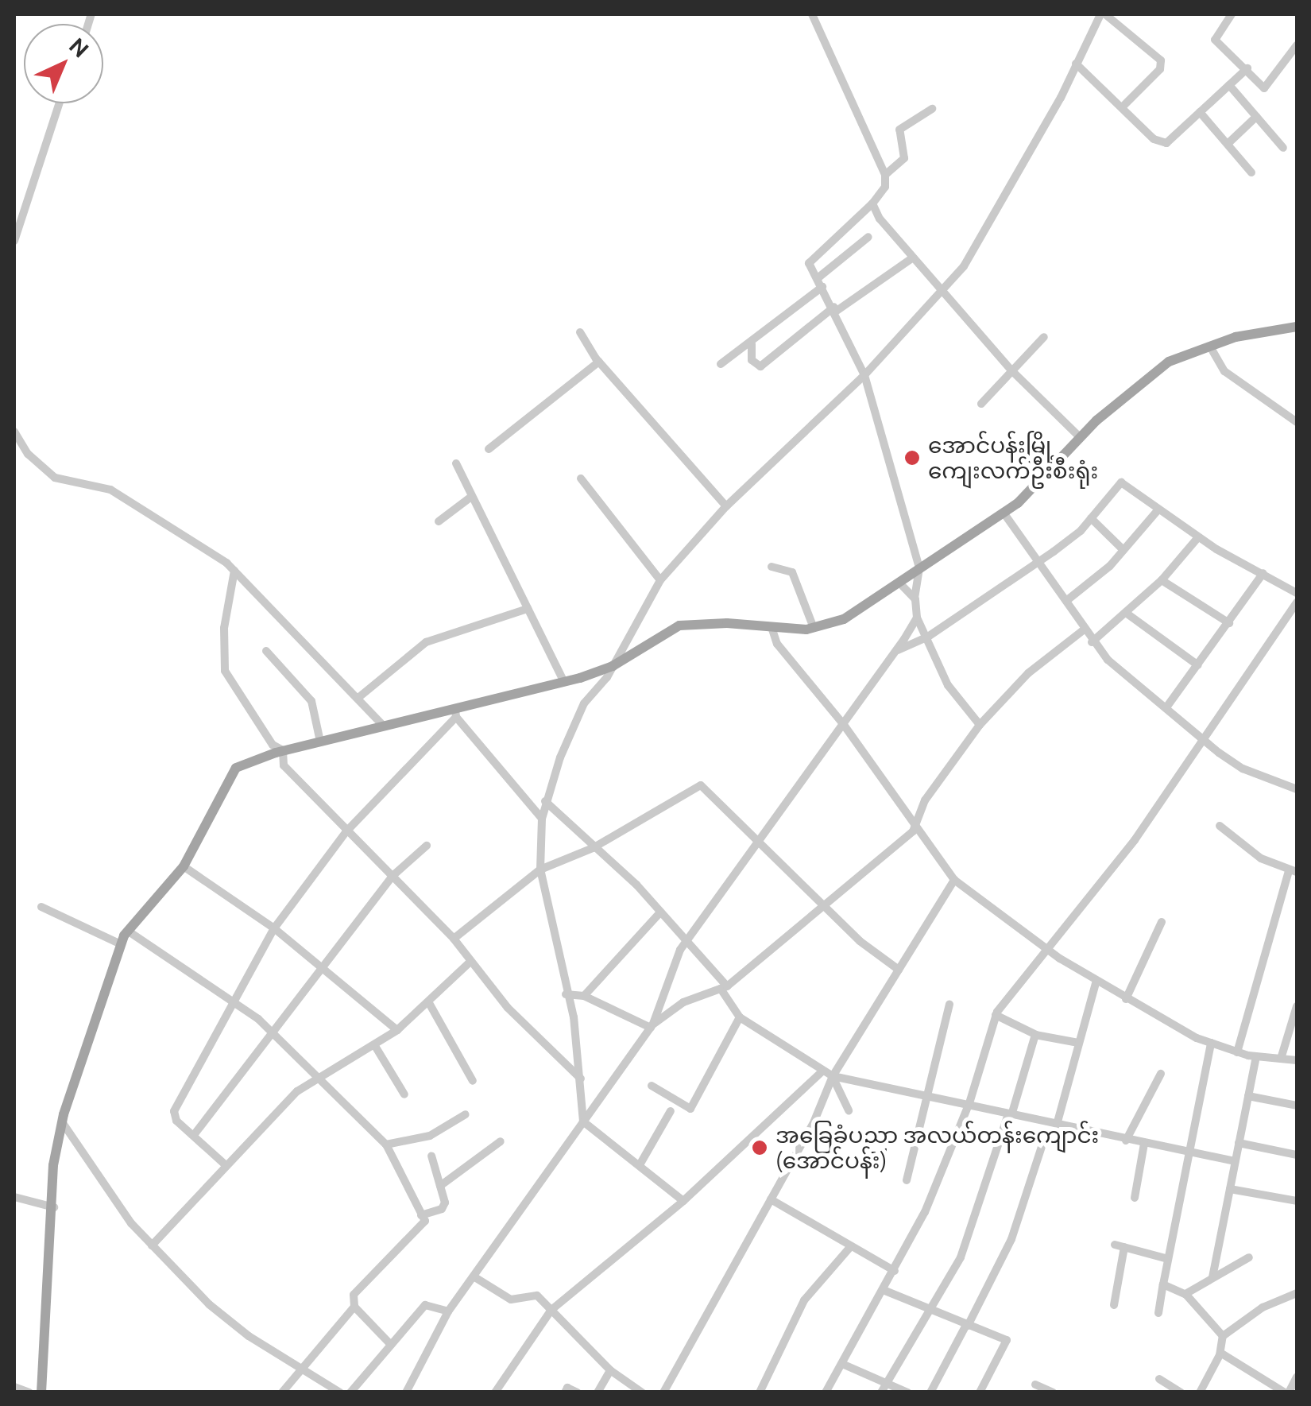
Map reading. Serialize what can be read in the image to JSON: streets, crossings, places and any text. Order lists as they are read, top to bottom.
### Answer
{
  "places": ["အောင်ပန်းမြို့ ကျေးလက်ဦးစီးရုံး", "အခြေခံပညာ အလယ်တန်းကျောင်း (အောင်ပန်း)"],
  "north": "top right"
}
